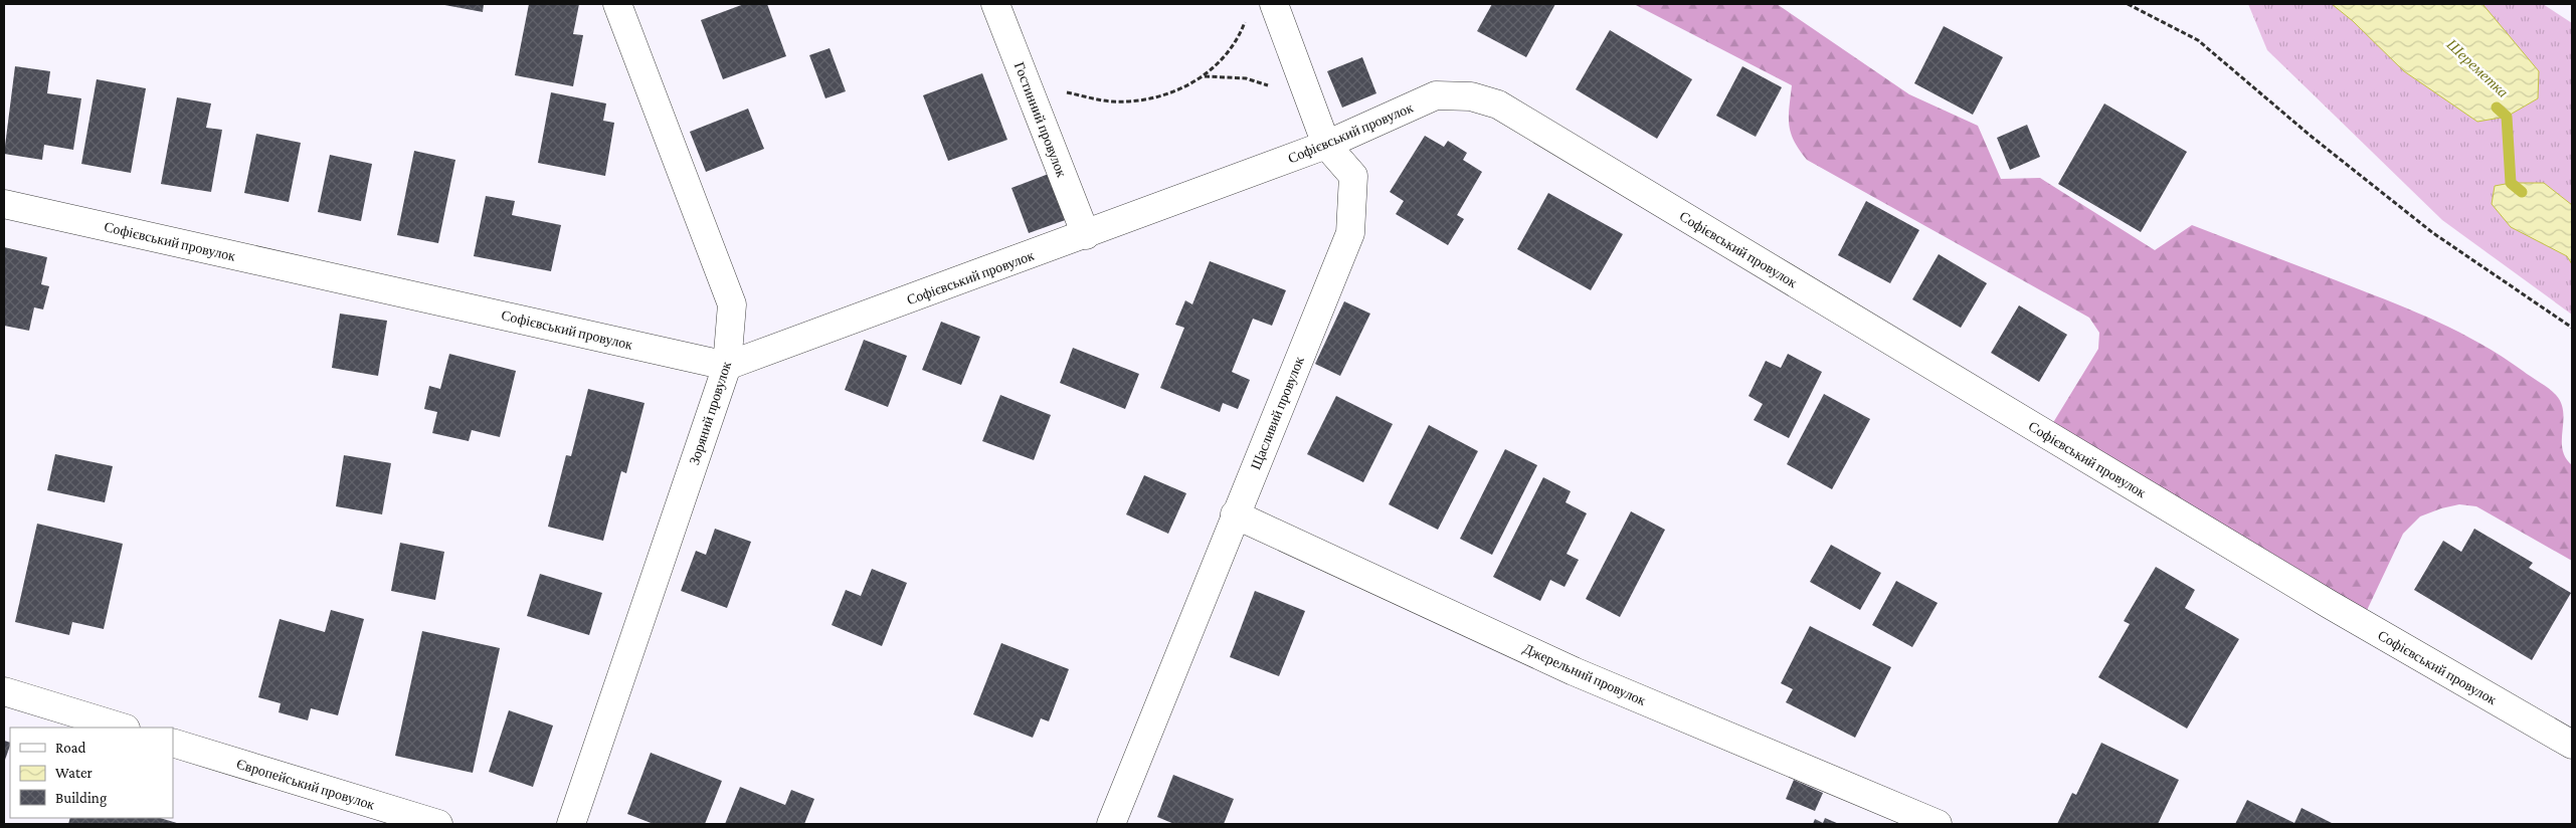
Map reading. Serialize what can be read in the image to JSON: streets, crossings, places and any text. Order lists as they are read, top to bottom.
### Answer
{
  "streets": {
    "street": [
      "Гостинний провулок",
      "Софієвський провулок",
      "Зоряний провулок",
      "Щасливий провулок",
      "Джерельний провулок",
      "Європейський провулок"
    ]
  },
  "crossings": [
    ["Гостинний провулок", "Софієвський провулок"],
    ["Софієвський провулок", "Зоряний провулок"],
    ["Софієвський провулок", "Щасливий провулок"],
    ["Щасливий провулок", "Джерельний провулок"]
  ],
  "water": ["Шереметка"],
  "legend": ["Road", "Water", "Building"]
}
